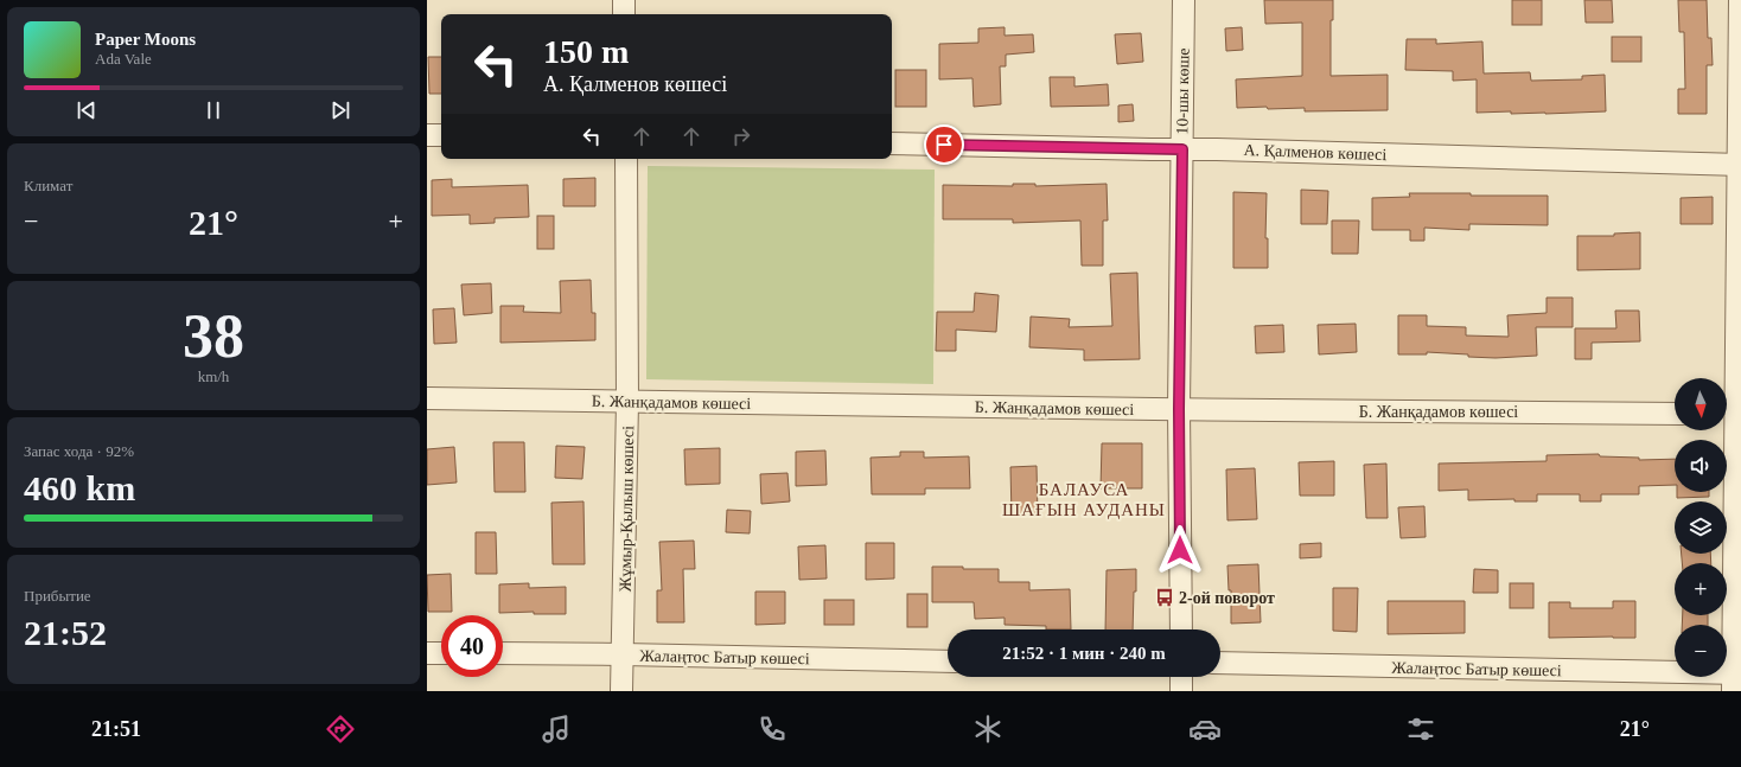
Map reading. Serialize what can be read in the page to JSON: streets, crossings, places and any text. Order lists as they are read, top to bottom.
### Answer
{
  "streets": {
    "street": [
      "10-шы көше",
      "А. Қалменов көшесі",
      "Б. Жанқадамов көшесі",
      "Жұмыр-Қылыш көшесі",
      "Жалаңтос Батыр көшесі"
    ]
  },
  "crossings": [
    ["10-шы көше", "А. Қалменов көшесі"],
    ["10-шы көше", "Б. Жанқадамов көшесі"],
    ["Б. Жанқадамов көшесі", "Жұмыр-Қылыш көшесі"],
    ["Жұмыр-Қылыш көшесі", "Жалаңтос Батыр көшесі"]
  ],
  "districts": ["БАЛАУСА ШАҒЫН АУДАНЫ"],
  "places": {
    "bus stop": ["2-ой поворот"]
  },
  "north": "bottom",
  "page": {
    "turn": ["150 m", "А. Қалменов көшесі"],
    "song": ["Paper Moons", "Ada Vale"],
    "tile": [
      "Климат",
      ["38", "km/h"],
      ["Запас хода · 92%", "460 km"],
      ["Прибытие", "21:52"]
    ],
    "heat": ["−", "21°", "+"],
    "map_buttons": ["+", "−"],
    "limit": "40",
    "trip": "21:52 · 1 мин · 240 m",
    "tabs": ["21:51", "21°"]
  }
}
